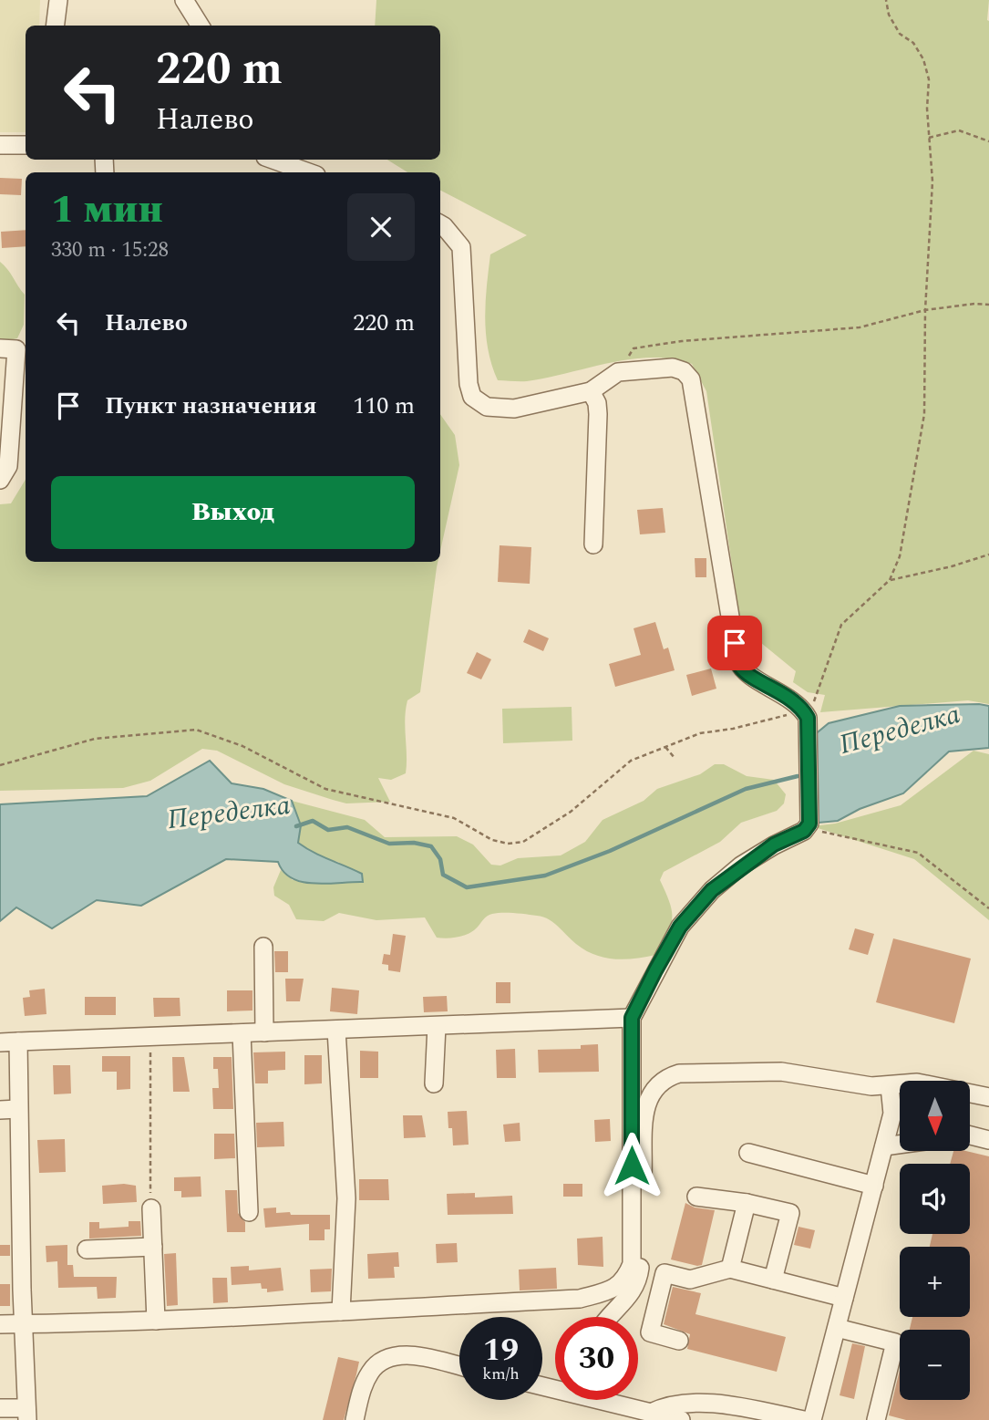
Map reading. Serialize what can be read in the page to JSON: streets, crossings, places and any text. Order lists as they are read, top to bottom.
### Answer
{
  "water": ["Переделка"],
  "north": "bottom",
  "page": {
    "turn": ["220 m", "Налево"],
    "heading": ["1 мин", "330 m · 15:28"],
    "list": [
      {
        "name": "Налево",
        "value": "220 m"
      },
      {
        "name": "Пункт назначения",
        "value": "110 m"
      }
    ],
    "buttons": "Выход",
    "map_buttons": ["+", "−"],
    "speed": "19 km/h",
    "limit": "30"
  }
}
